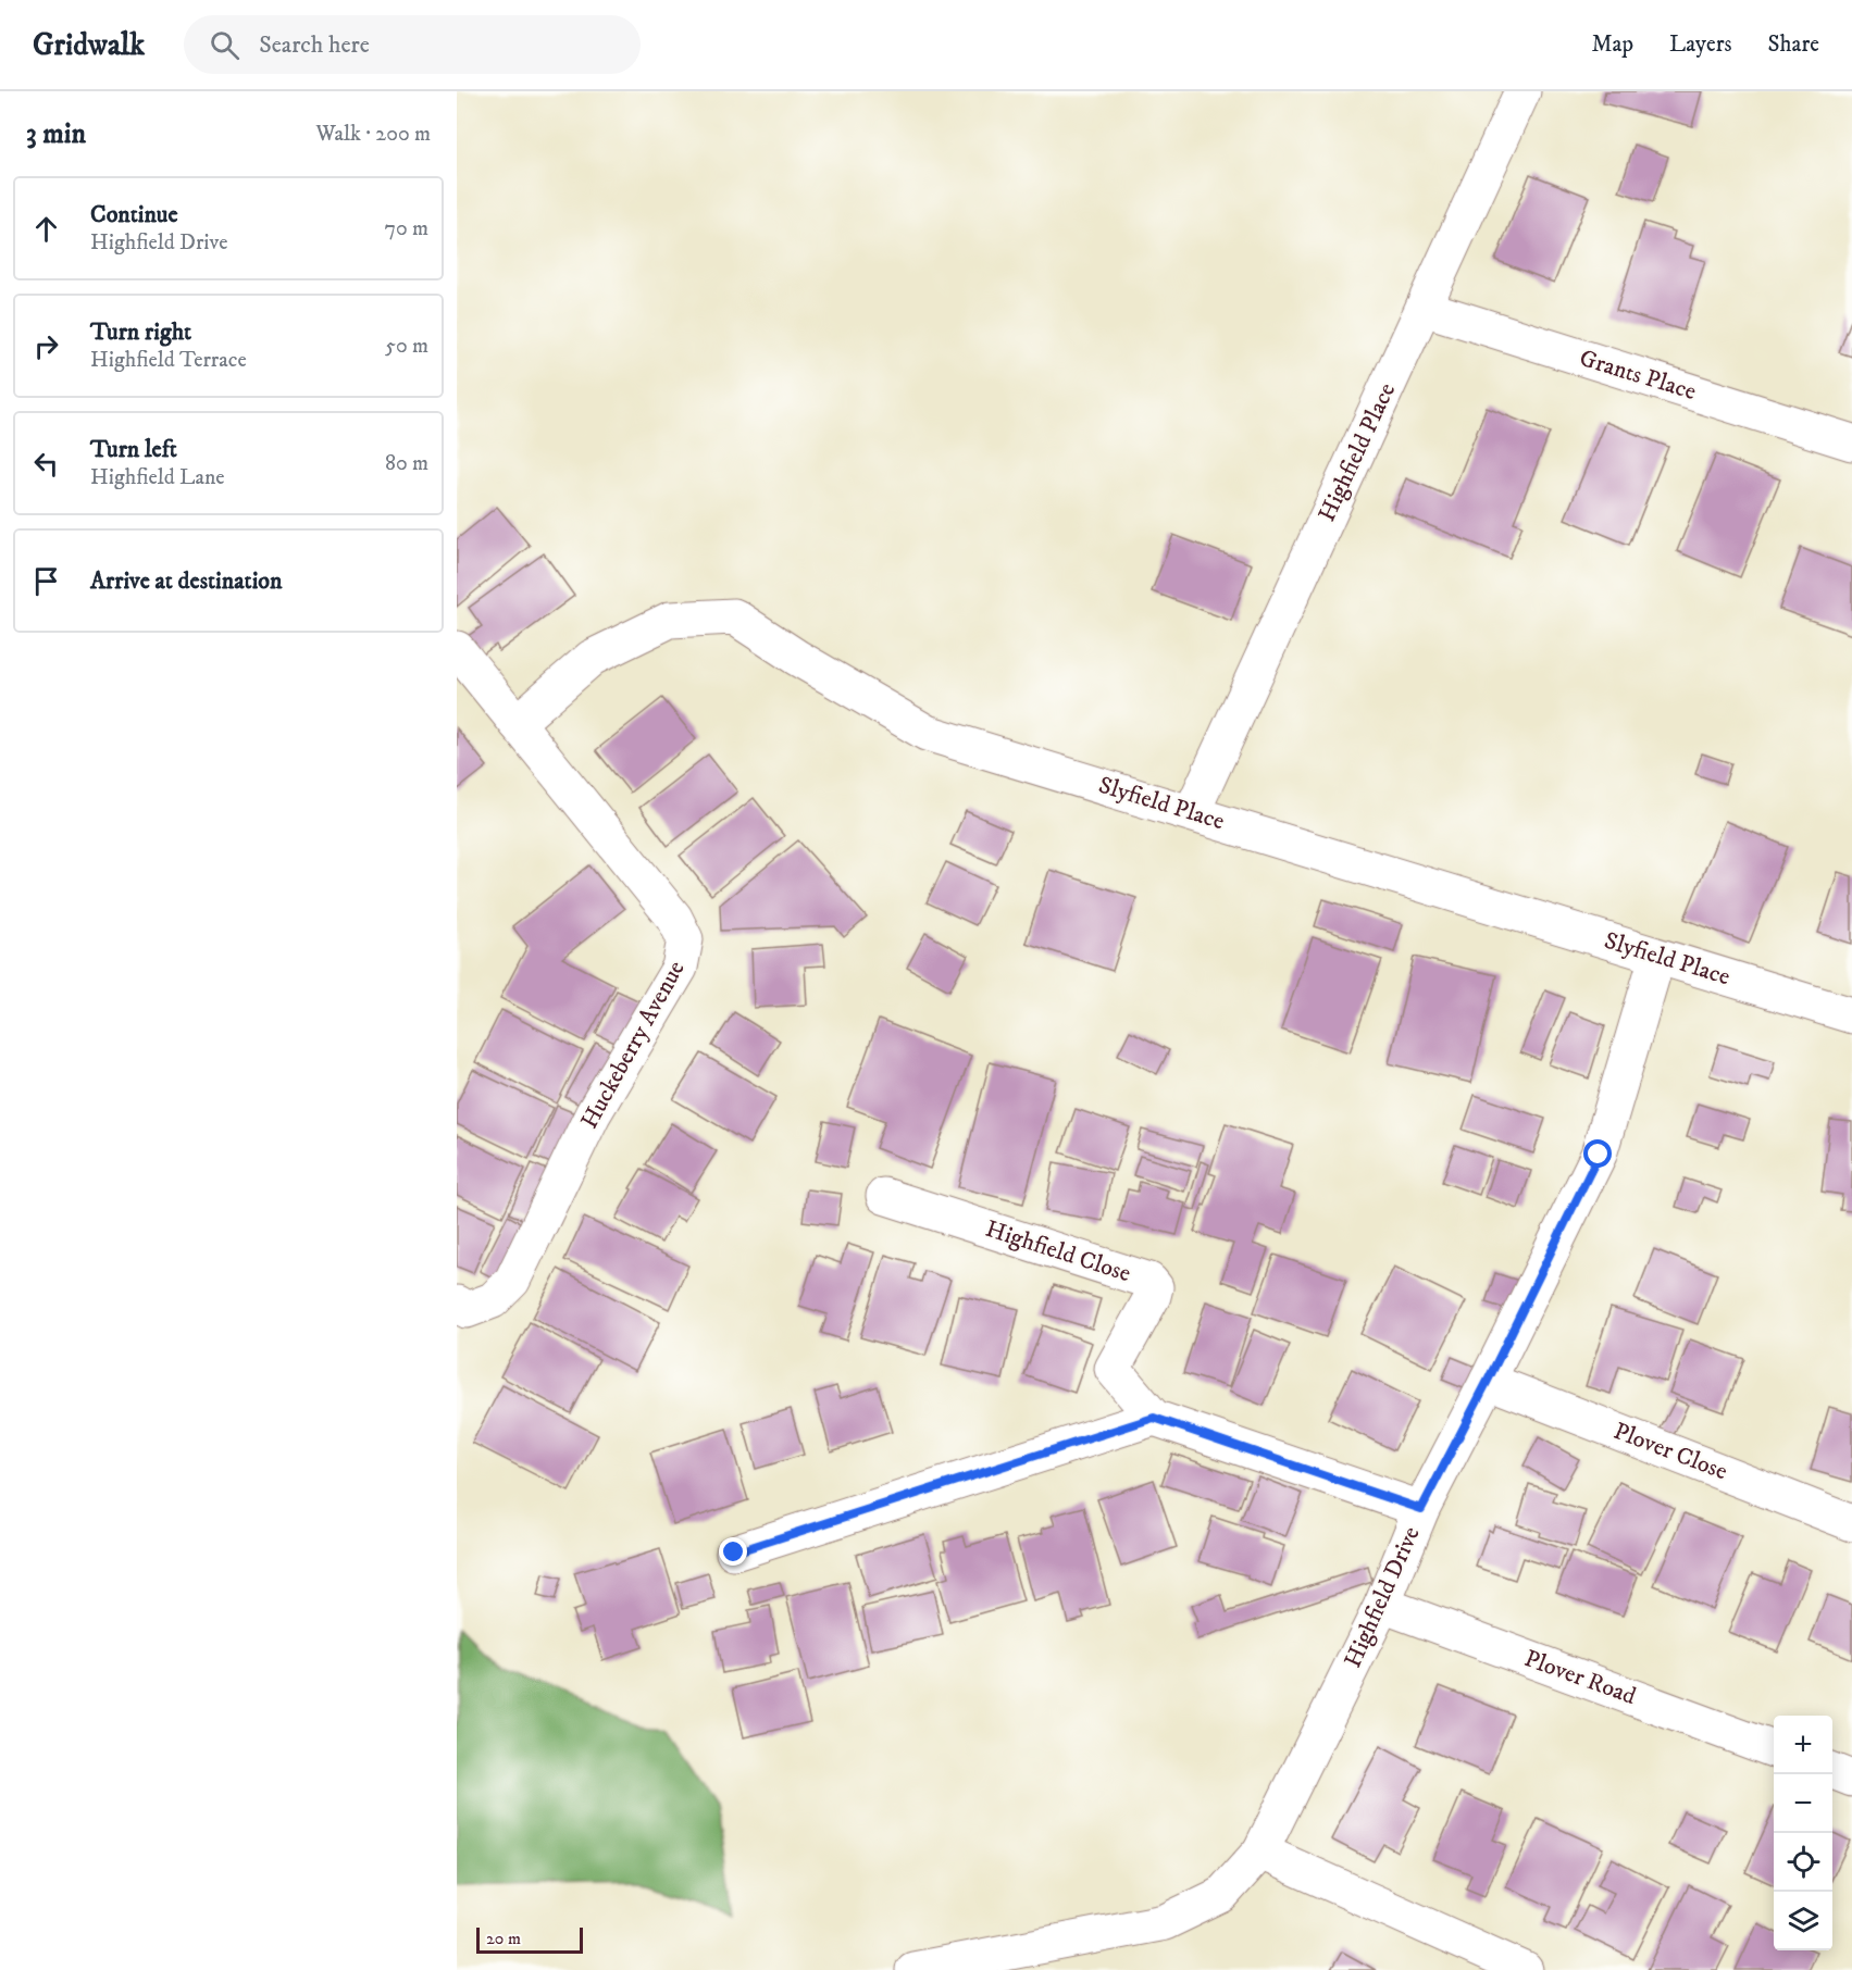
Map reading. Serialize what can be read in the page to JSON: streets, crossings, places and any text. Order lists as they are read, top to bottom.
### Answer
{
  "streets": {
    "street": [
      "Grants Place",
      "Highfield Place",
      "Slyfield Place",
      "Huckeberry Avenue",
      "Highfield Close",
      "Plover Close",
      "Highfield Drive",
      "Plover Road"
    ]
  },
  "crossings": [
    ["Grants Place", "Highfield Place"],
    ["Highfield Place", "Slyfield Place"],
    ["Slyfield Place", "Huckeberry Avenue"],
    ["Slyfield Place", "Highfield Drive"],
    ["Plover Close", "Highfield Drive"],
    ["Highfield Drive", "Plover Road"]
  ],
  "scale_bar": "20 m",
  "page": {
    "header": "Gridwalk",
    "search": "Search here",
    "nav": ["Map", "Layers", "Share"],
    "heading": ["3 min", "Walk · 200 m"],
    "list": [
      ["Continue", "Highfield Drive", "70 m"],
      ["Turn right", "Highfield Terrace", "50 m"],
      ["Turn left", "Highfield Lane", "80 m"],
      "Arrive at destination"
    ],
    "map_buttons": ["+", "−"],
    "scale": "20 m"
  }
}
